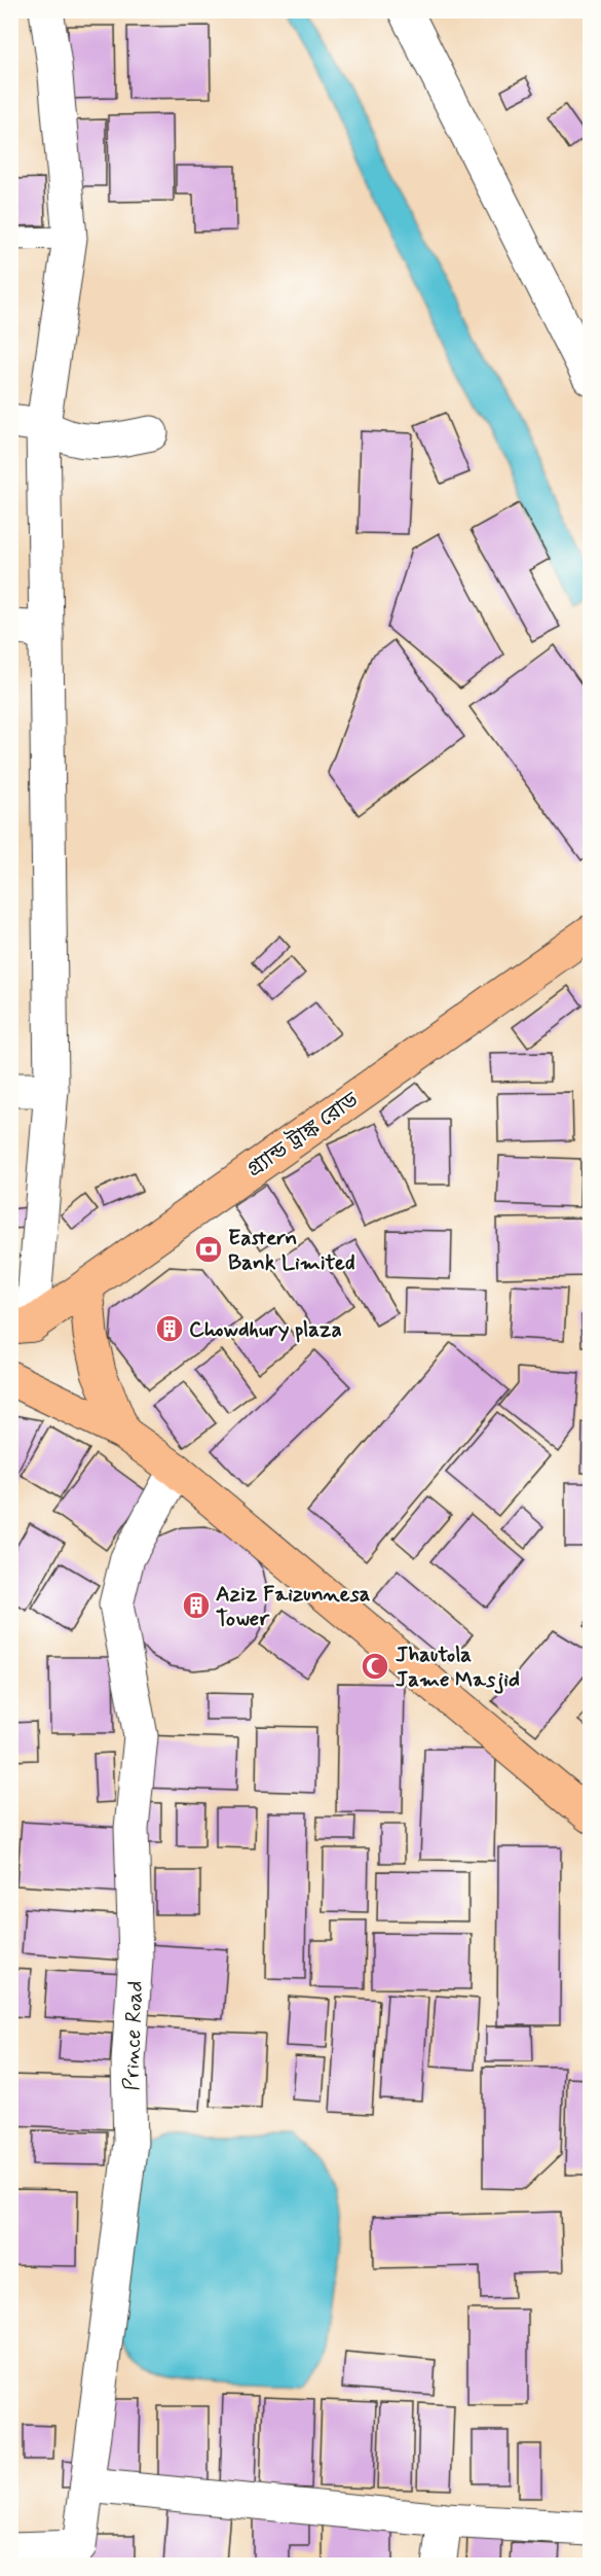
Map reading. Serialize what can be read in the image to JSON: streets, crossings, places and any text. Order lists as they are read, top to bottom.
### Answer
{
  "streets": {
    "main road": ["গ্র্যান্ড ট্রাঙ্ক রোড"],
    "street": ["Prince Road"]
  },
  "places": {
    "bank": ["Eastern Bank Limited"],
    "building": ["Chowdhury plaza", "Aziz Faizunnesa Tower"],
    "mosque": ["Jhautola Jame Masjid"]
  }
}
